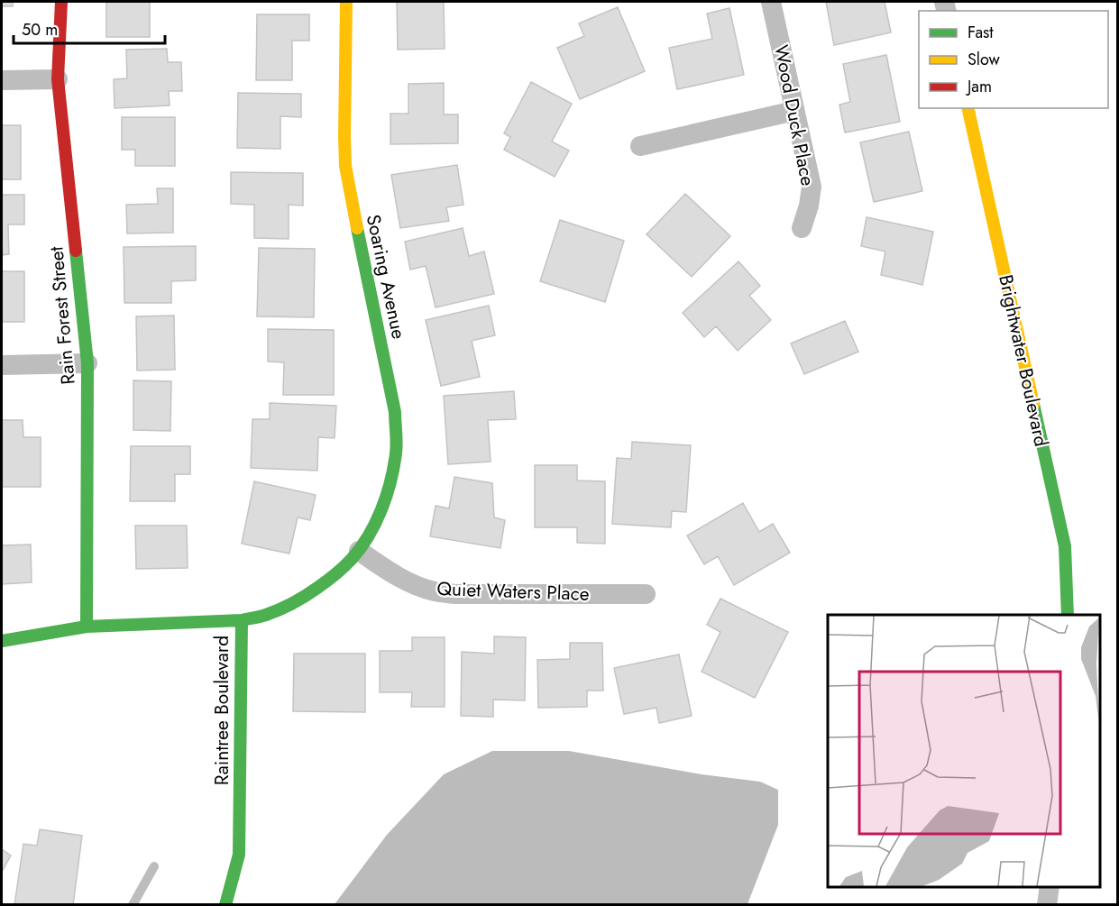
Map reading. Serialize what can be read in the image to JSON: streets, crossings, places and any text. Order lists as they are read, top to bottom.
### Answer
{
  "streets": {
    "street": [
      "Wood Duck Place",
      "Soaring Avenue",
      "Rain Forest Street",
      "Brightwater Boulevard",
      "Quiet Waters Place",
      "Raintree Boulevard"
    ]
  },
  "crossings": [
    ["Soaring Avenue", "Quiet Waters Place"],
    ["Soaring Avenue", "Raintree Boulevard"],
    ["Quiet Waters Place", "Raintree Boulevard"]
  ],
  "legend": ["Fast", "Slow", "Jam"],
  "scale_bar": "50 m"
}
